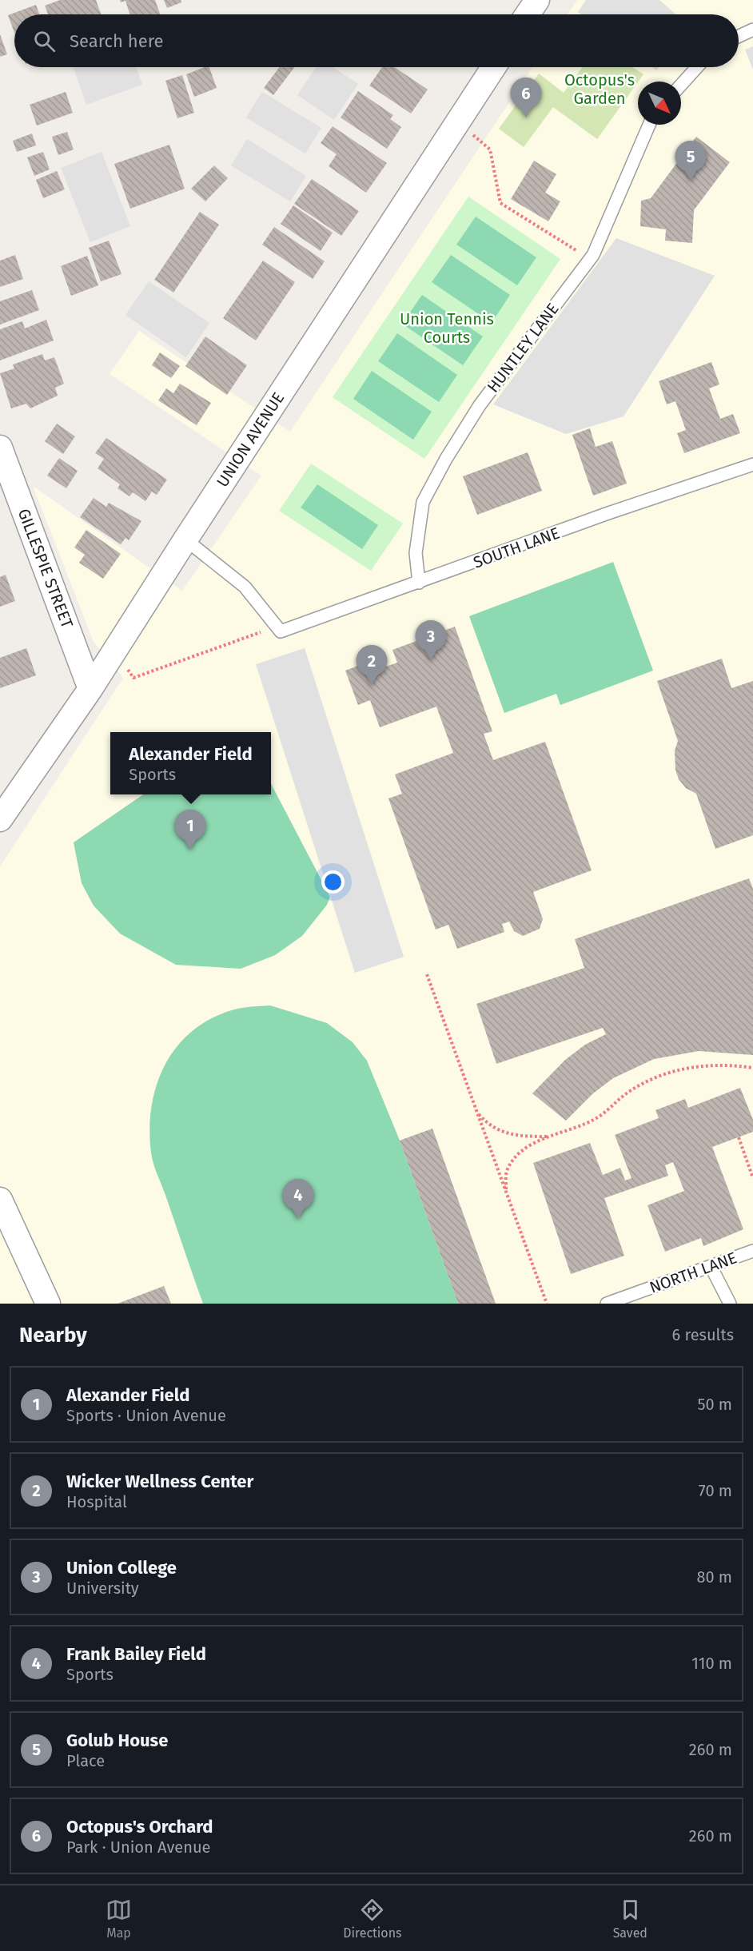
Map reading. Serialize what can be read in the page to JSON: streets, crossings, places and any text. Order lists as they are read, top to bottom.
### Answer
{
  "streets": {
    "street": ["UNION AVENUE", "GILLESPIE STREET"],
    "lane": ["HUNTLEY LANE", "SOUTH LANE", "NORTH LANE"]
  },
  "crossings": [
    ["HUNTLEY LANE", "SOUTH LANE"],
    ["UNION AVENUE", "GILLESPIE STREET"]
  ],
  "parks": ["Octopus's Garden", "Union Tennis Courts"],
  "north": "bottom right",
  "page": {
    "search": "Search here",
    "pins": [
      "6",
      "5",
      "3",
      "2",
      "1",
      "4"
    ],
    "popup": ["Alexander Field", "Sports"],
    "heading": ["Nearby", "6 results"],
    "list": [
      {
        "mark": "1",
        "name": "Alexander Field",
        "note": "Sports · Union Avenue",
        "value": "50 m"
      },
      {
        "mark": "2",
        "name": "Wicker Wellness Center",
        "note": "Hospital",
        "value": "70 m"
      },
      {
        "mark": "3",
        "name": "Union College",
        "note": "University",
        "value": "80 m"
      },
      {
        "mark": "4",
        "name": "Frank Bailey Field",
        "note": "Sports",
        "value": "110 m"
      },
      {
        "mark": "5",
        "name": "Golub House",
        "note": "Place",
        "value": "260 m"
      },
      {
        "mark": "6",
        "name": "Octopus's Orchard",
        "note": "Park · Union Avenue",
        "value": "260 m"
      }
    ],
    "nav": ["Map", "Directions", "Saved"]
  }
}
